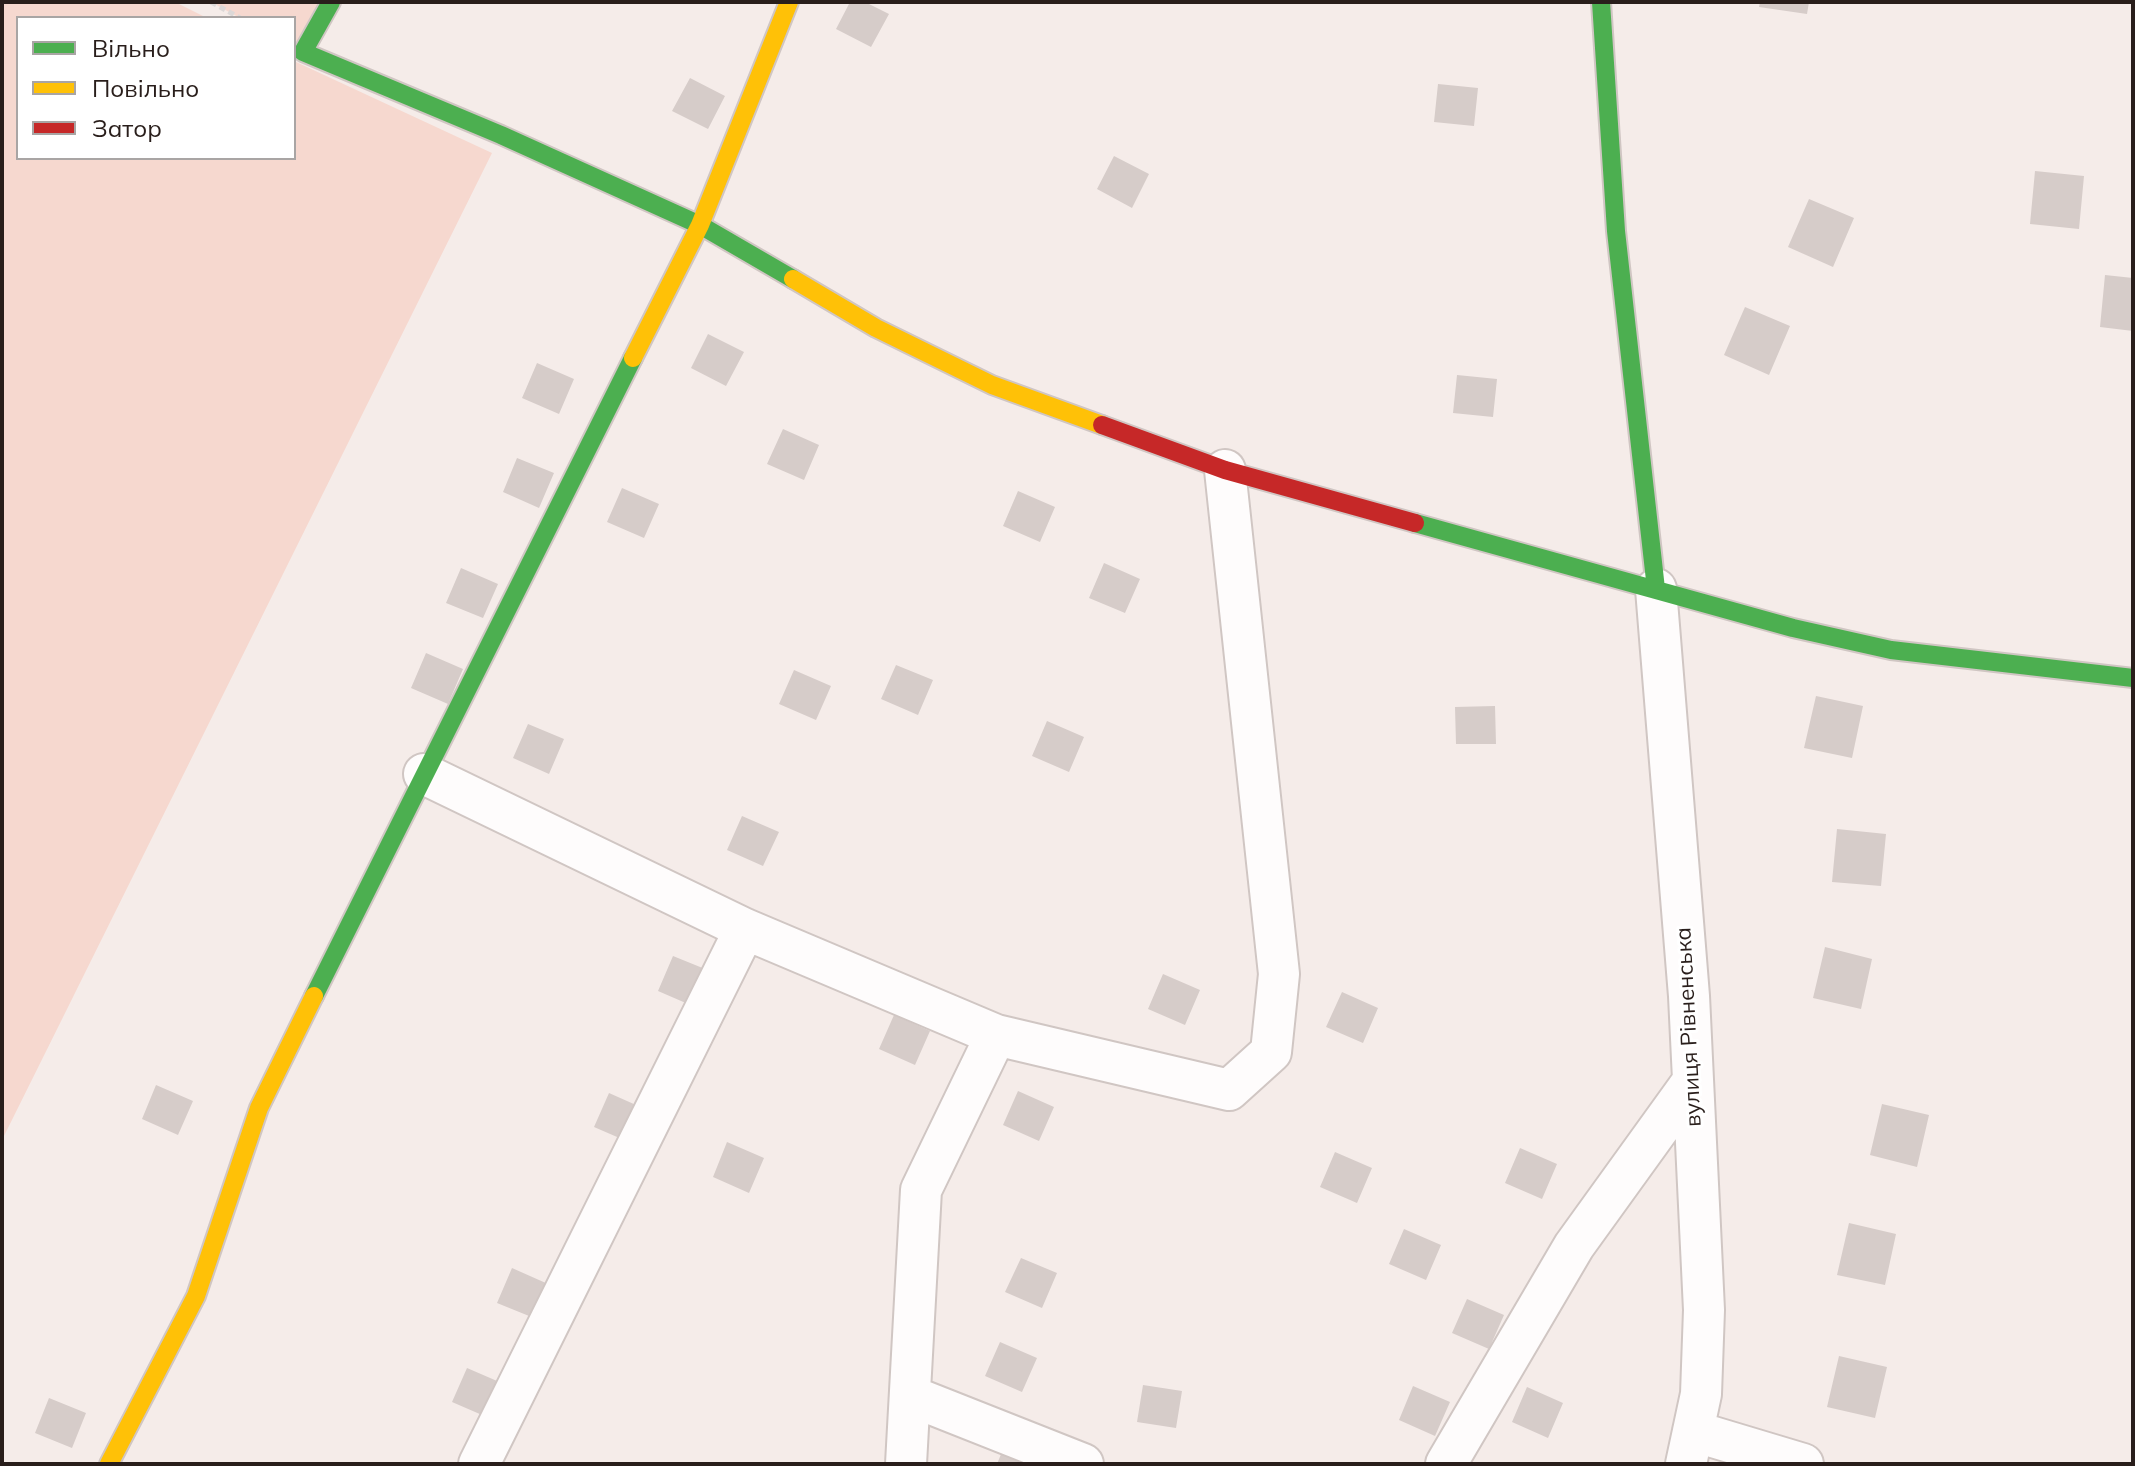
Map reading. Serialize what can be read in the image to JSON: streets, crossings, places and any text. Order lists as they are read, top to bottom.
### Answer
{
  "streets": {
    "street": ["вулиця Рівненська"]
  },
  "legend": ["Вільно", "Повільно", "Затор"]
}
